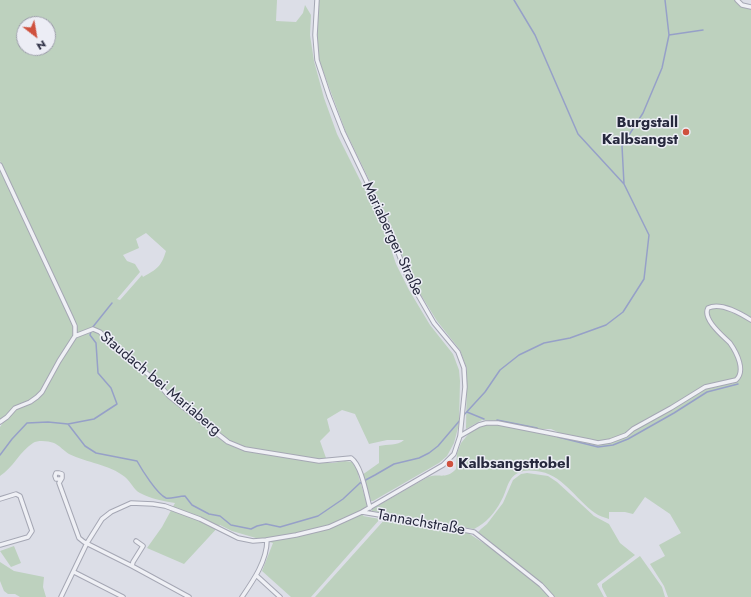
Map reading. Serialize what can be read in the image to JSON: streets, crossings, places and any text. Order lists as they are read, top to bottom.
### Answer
{
  "streets": {
    "street": ["Mariaberger Straße", "Staudach bei Mariaberg", "Tannachstraße"]
  },
  "crossings": [
    ["Mariaberger Straße", "Staudach bei Mariaberg"],
    ["Mariaberger Straße", "Tannachstraße"]
  ],
  "places": ["Burgstall Kalbsangst", "Kalbsangsttobel"],
  "north": "bottom right"
}
